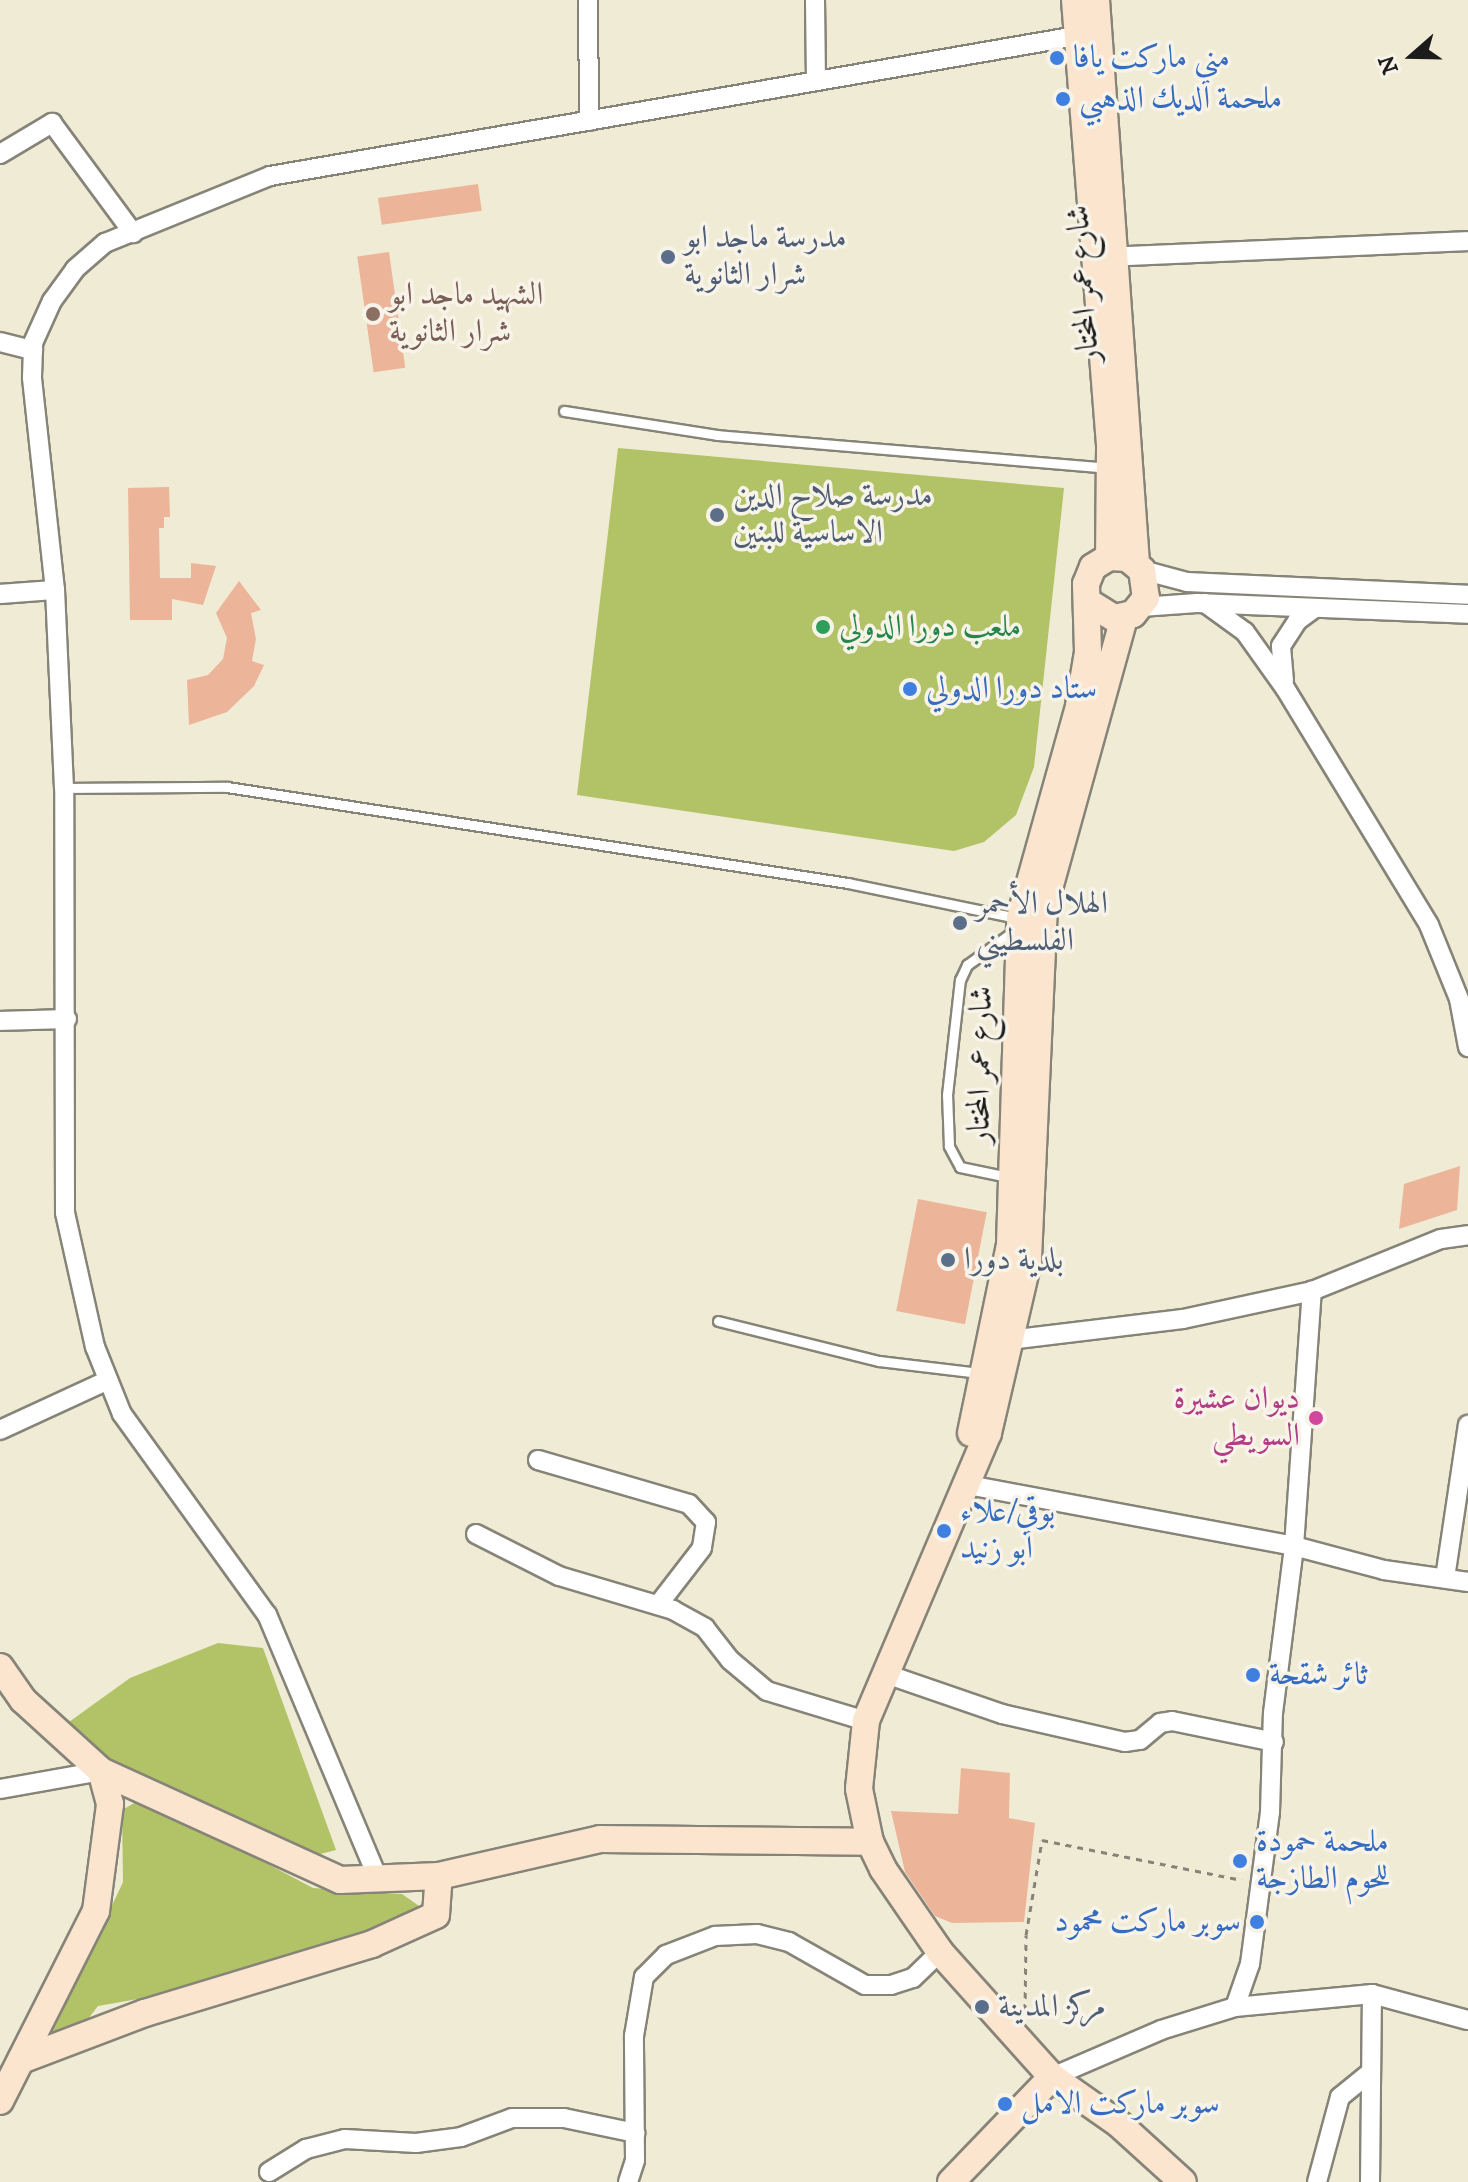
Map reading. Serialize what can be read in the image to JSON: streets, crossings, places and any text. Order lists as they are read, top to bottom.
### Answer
{
  "streets": {
    "main road": ["شارع عمر المختار"]
  },
  "places": [
    "مني ماركت يافا",
    "ملحمة الديك الذهبي",
    "مدرسة ماجد ابو شرار الثانوية",
    "الشهيد ماجد ابو شرار الثانوية",
    "مدرسة صلاح الدين الاساسية للبنين",
    "ملعب دورا الدولي",
    "ستاد دورا الدولي",
    "الهلال الأحمر الفلسطيني",
    "بلدية دورا",
    "ديوان عشيرة السويطي",
    "بوقي/علاء ابو زنيد",
    "ثائر شقحة",
    "ملحمة حمودة للحوم الطازجة",
    "سوبر ماركت محمود",
    "مركز المدينة",
    "سوبر ماركت الامل"
  ],
  "north": "left"
}
